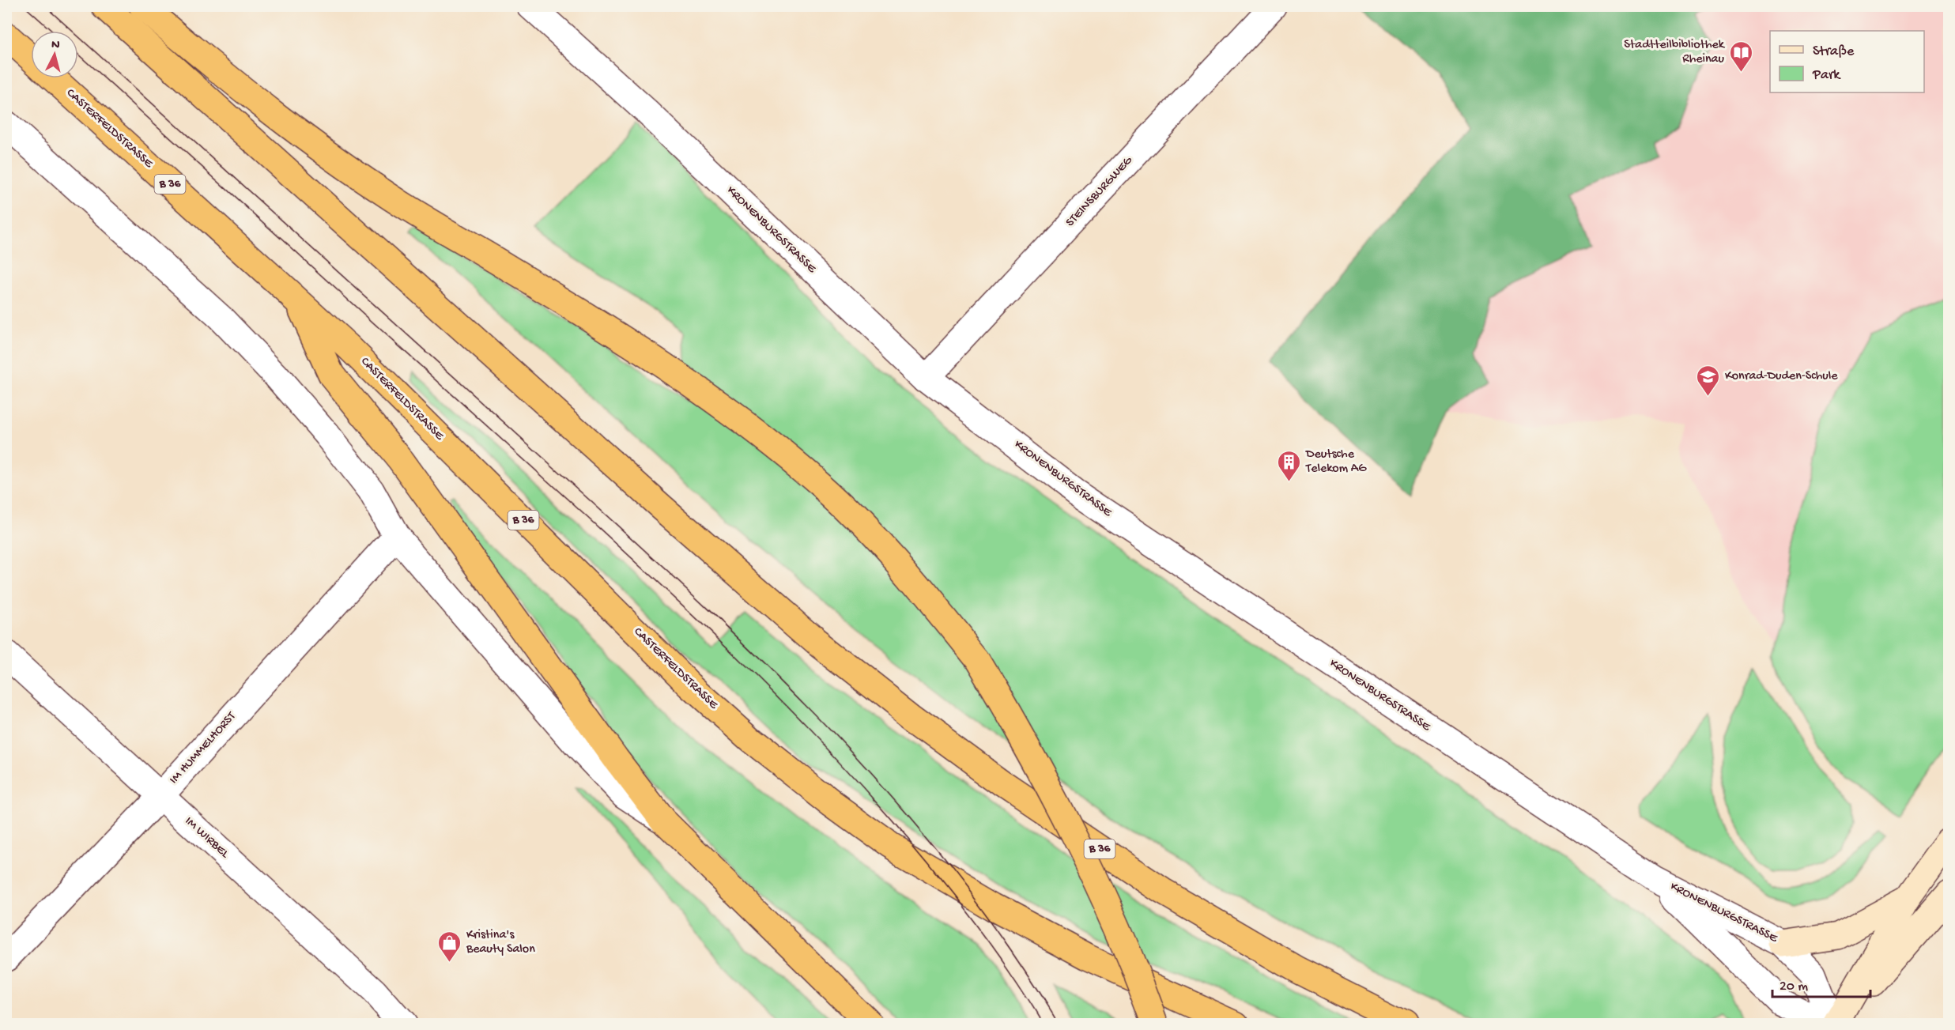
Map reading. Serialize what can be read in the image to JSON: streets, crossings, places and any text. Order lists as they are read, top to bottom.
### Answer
{
  "streets": {
    "highway": ["CASTERFELDSTRASSE", "B 36"],
    "street": [
      "STEINSBURGWEG",
      "KRONENBURGSTRASSE",
      "IM HUMMELHORST",
      "IM WIRBEL"
    ]
  },
  "crossings": [
    ["STEINSBURGWEG", "KRONENBURGSTRASSE"],
    ["IM HUMMELHORST", "IM WIRBEL"]
  ],
  "places": {
    "library": ["Stadtteilbibliothek Rheinau"],
    "school or university": ["Konrad-Duden-Schule"],
    "building": ["Deutsche Telekom AG"],
    "shop": ["Kristina's Beauty Salon"]
  },
  "legend": ["Straße", "Park"],
  "scale_bar": "20 m",
  "north": "top"
}
